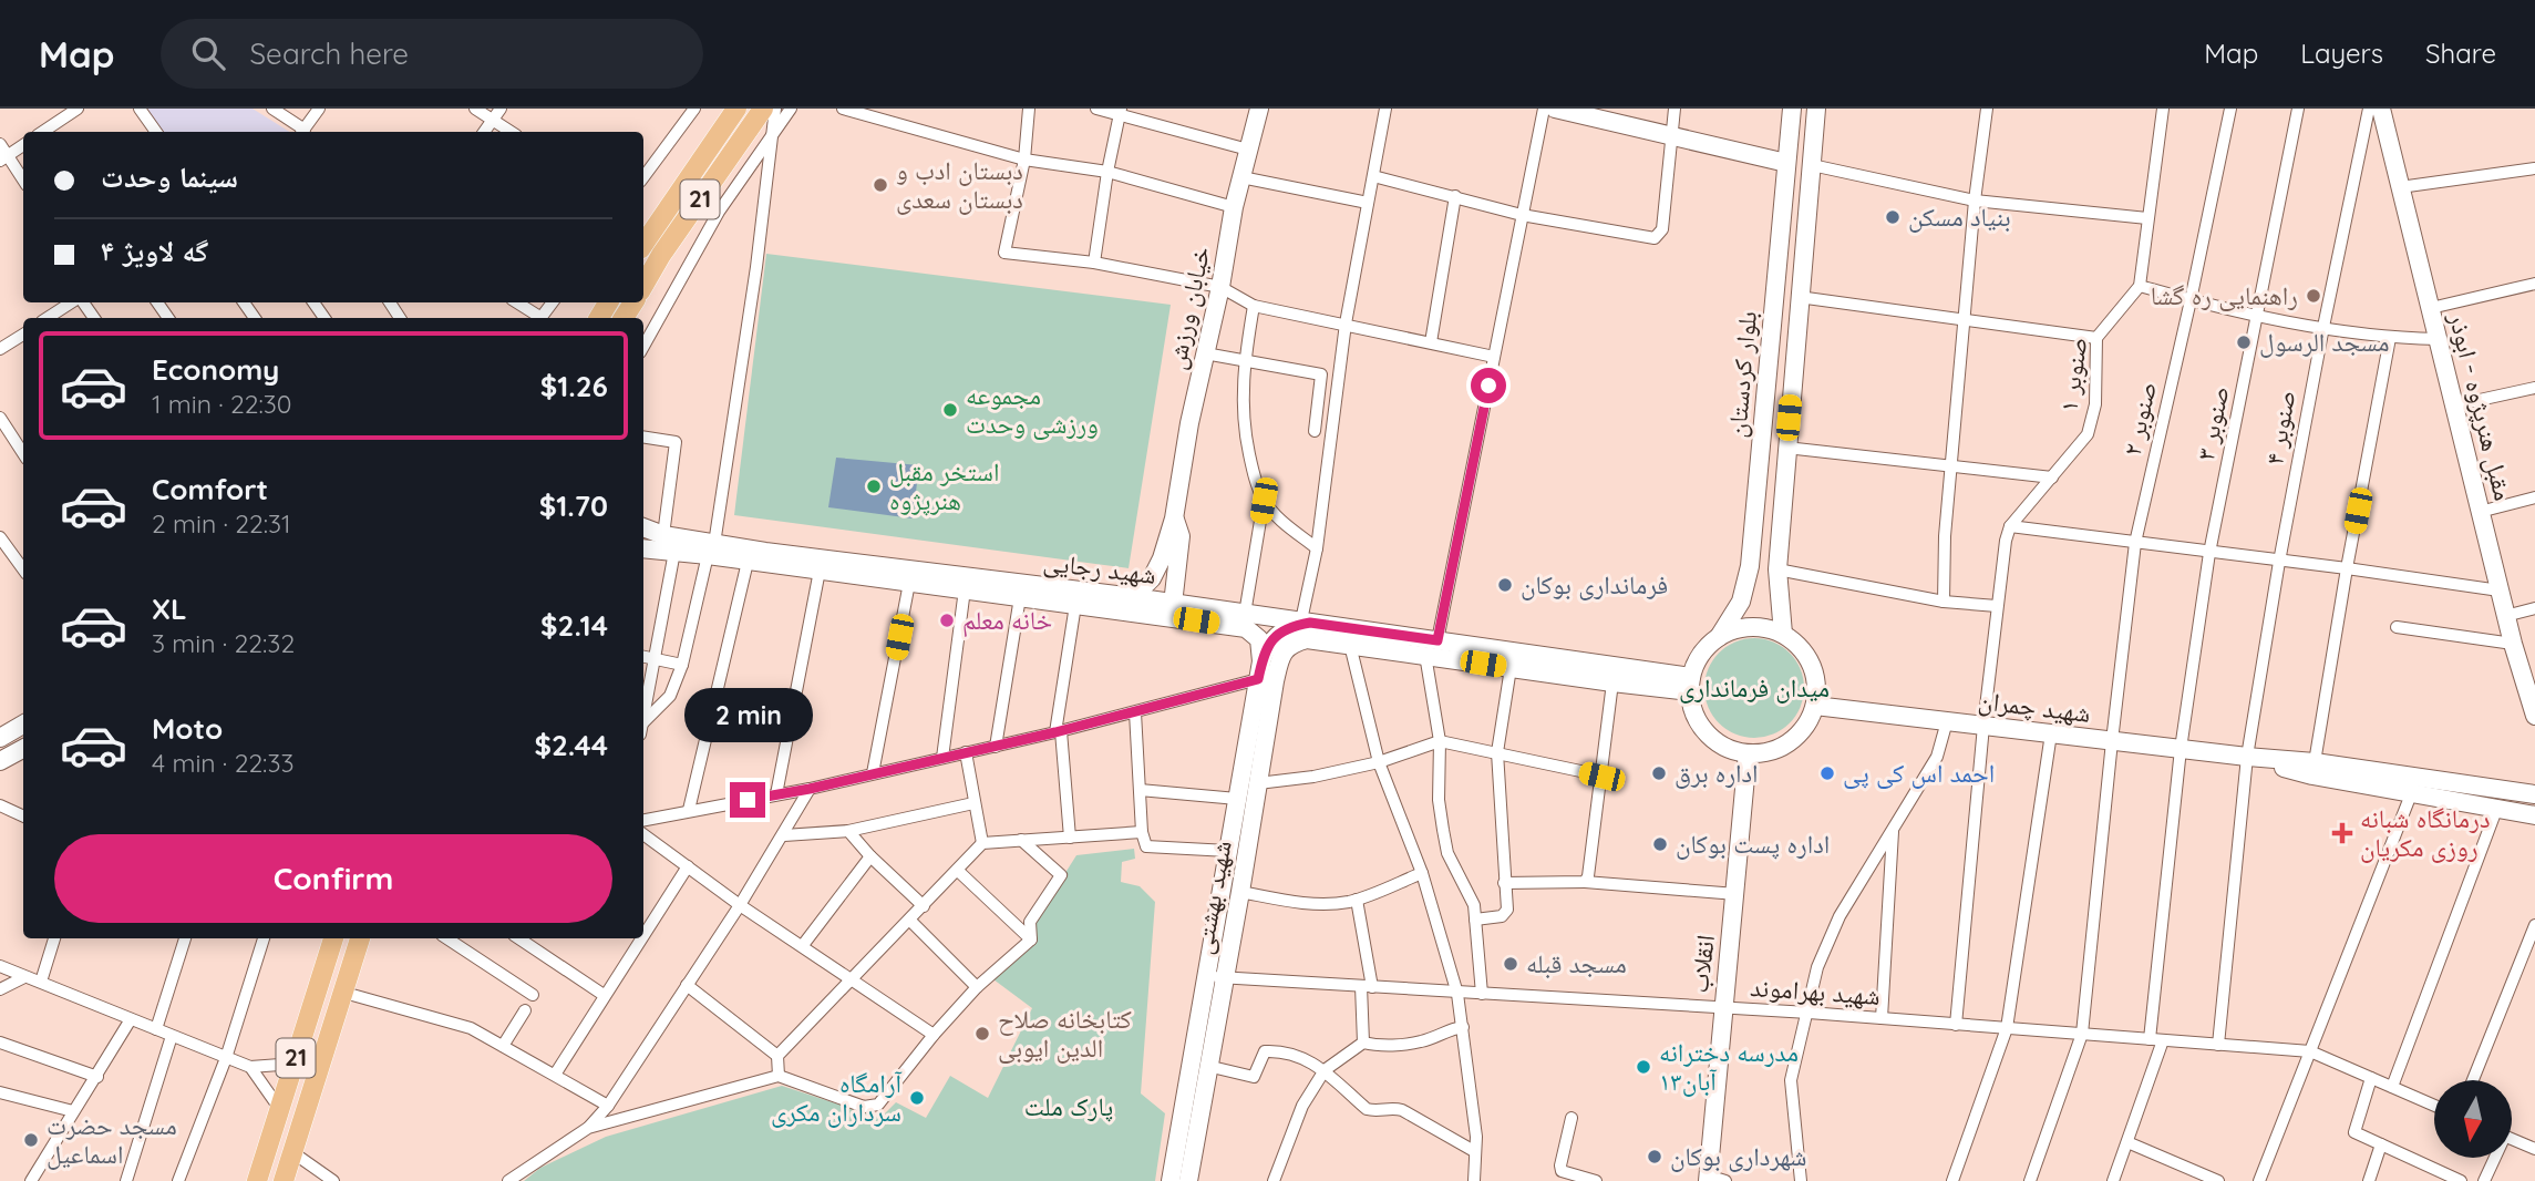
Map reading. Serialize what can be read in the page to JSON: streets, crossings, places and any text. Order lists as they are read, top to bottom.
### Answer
{
  "streets": {
    "main road": [
      "21",
      "خیابان ورزش",
      "بلوار کردستان",
      "مقبل هنرپژوه - ابوذر",
      "شهید رجایی",
      "شهید چمران",
      "شهید بهشتی",
      "انقلاب"
    ],
    "street": [
      "صنوبر ۱",
      "صنوبر ۲",
      "صنوبر ۳",
      "صنوبر ۴",
      "شهید بهراموند"
    ]
  },
  "crossings": [
    ["خیابان ورزش", "شهید رجایی"],
    ["بلوار کردستان", "شهید رجایی"],
    ["بلوار کردستان", "شهید چمران"],
    ["بلوار کردستان", "انقلاب"],
    ["صنوبر ۱", "شهید چمران"],
    ["صنوبر ۱", "شهید بهراموند"],
    ["صنوبر ۲", "شهید چمران"],
    ["صنوبر ۲", "شهید بهراموند"],
    ["صنوبر ۳", "شهید چمران"],
    ["صنوبر ۳", "شهید بهراموند"],
    ["صنوبر ۴", "شهید چمران"],
    ["صنوبر ۴", "شهید بهراموند"],
    ["شهید رجایی", "شهید چمران"],
    ["شهید رجایی", "شهید بهشتی"],
    ["شهید رجایی", "انقلاب"],
    ["شهید چمران", "انقلاب"],
    ["شهید بهشتی", "شهید بهراموند"],
    ["انقلاب", "شهید بهراموند"]
  ],
  "parks": ["میدان فرمانداری", "پارک ملت"],
  "places": {
    "other": [
      "دبستان ادب و دبستان سعدی",
      "بنیاد مسکن",
      "راهنمایی ره گشا",
      "مسجد الرسول",
      "مجموعه ورزشی وحدت",
      "استخر مقبل هنرپژوه",
      "فرمانداری بوکان",
      "خانه معلم",
      "اداره برق",
      "احمد اس کی پی",
      "اداره پست بوکان",
      "مسجد قبله",
      "کتابخانه صلاح الدین ایوبی",
      "مدرسه دخترانه ۱۳آبان",
      "آرامگاه سرداران مکری",
      "مسجد حضرت اسماعیل",
      "شهرداری بوکان"
    ],
    "health": ["درمانگاه شبانه روزی مکریان"]
  },
  "north": "bottom",
  "page": {
    "header": "Map",
    "search": "Search here",
    "nav": ["Map", "Layers", "Share"],
    "banner": ["سینما وحدت", "گه لاویژ ۴"],
    "list": [
      {
        "name": "Economy",
        "note": "1 min · 22:30",
        "value": "$1.26"
      },
      {
        "name": "Comfort",
        "note": "2 min · 22:31",
        "value": "$1.70"
      },
      {
        "name": "XL",
        "note": "3 min · 22:32",
        "value": "$2.14"
      },
      {
        "name": "Moto",
        "note": "4 min · 22:33",
        "value": "$2.44"
      }
    ],
    "bubble": "2 min",
    "buttons": "Confirm"
  }
}
